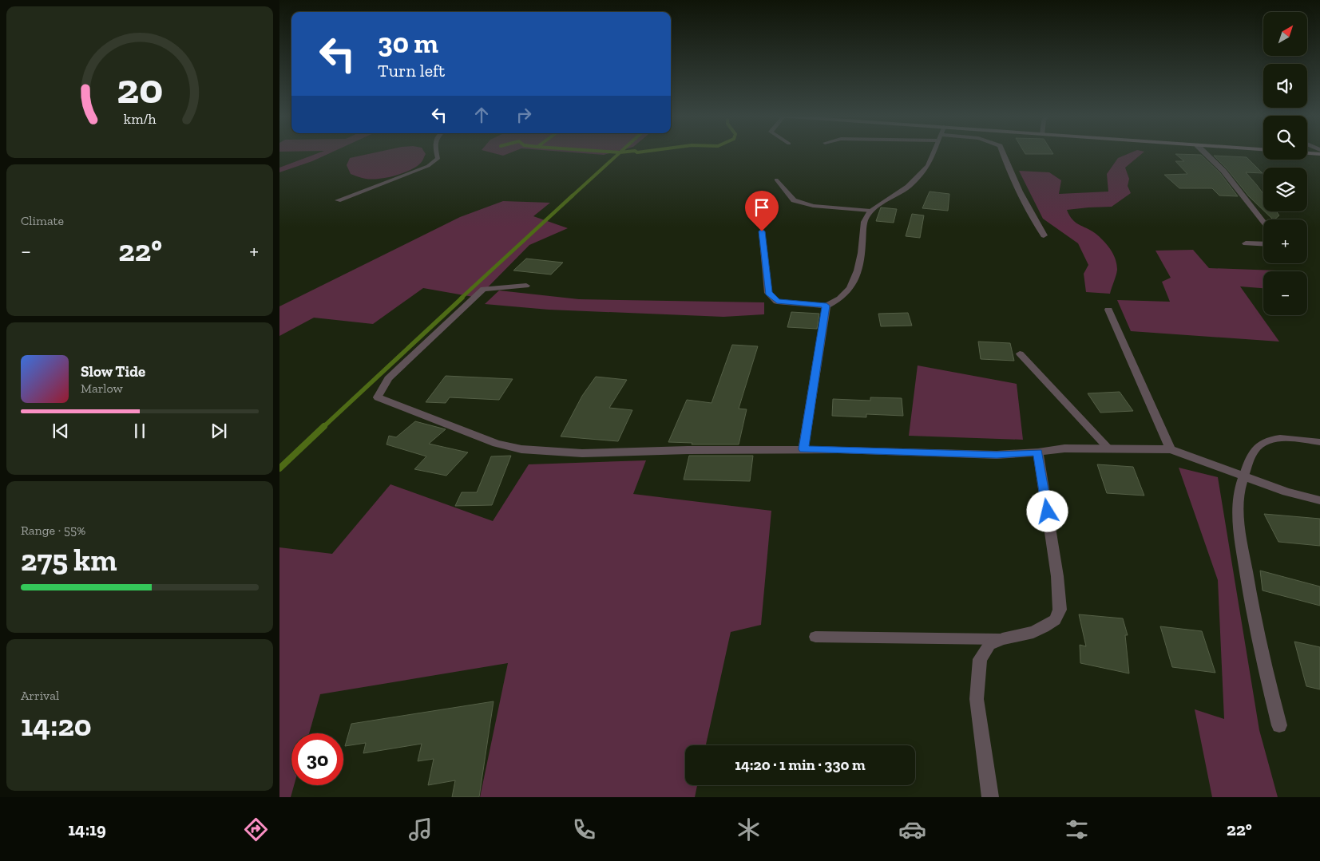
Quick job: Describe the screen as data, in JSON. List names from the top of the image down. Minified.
{"north":"top right","page":{"map_buttons":["+","−"],"turn":["30 m","Turn left"],"tile":["Climate",["Range · 55%","275 km"],["Arrival","14:20"]],"heat":["−","22°","+"],"song":["Slow Tide","Marlow"],"limit":"30","trip":"14:20 · 1 min · 330 m","tabs":["14:19","22°"],"gauge":["20","km/h"]}}
